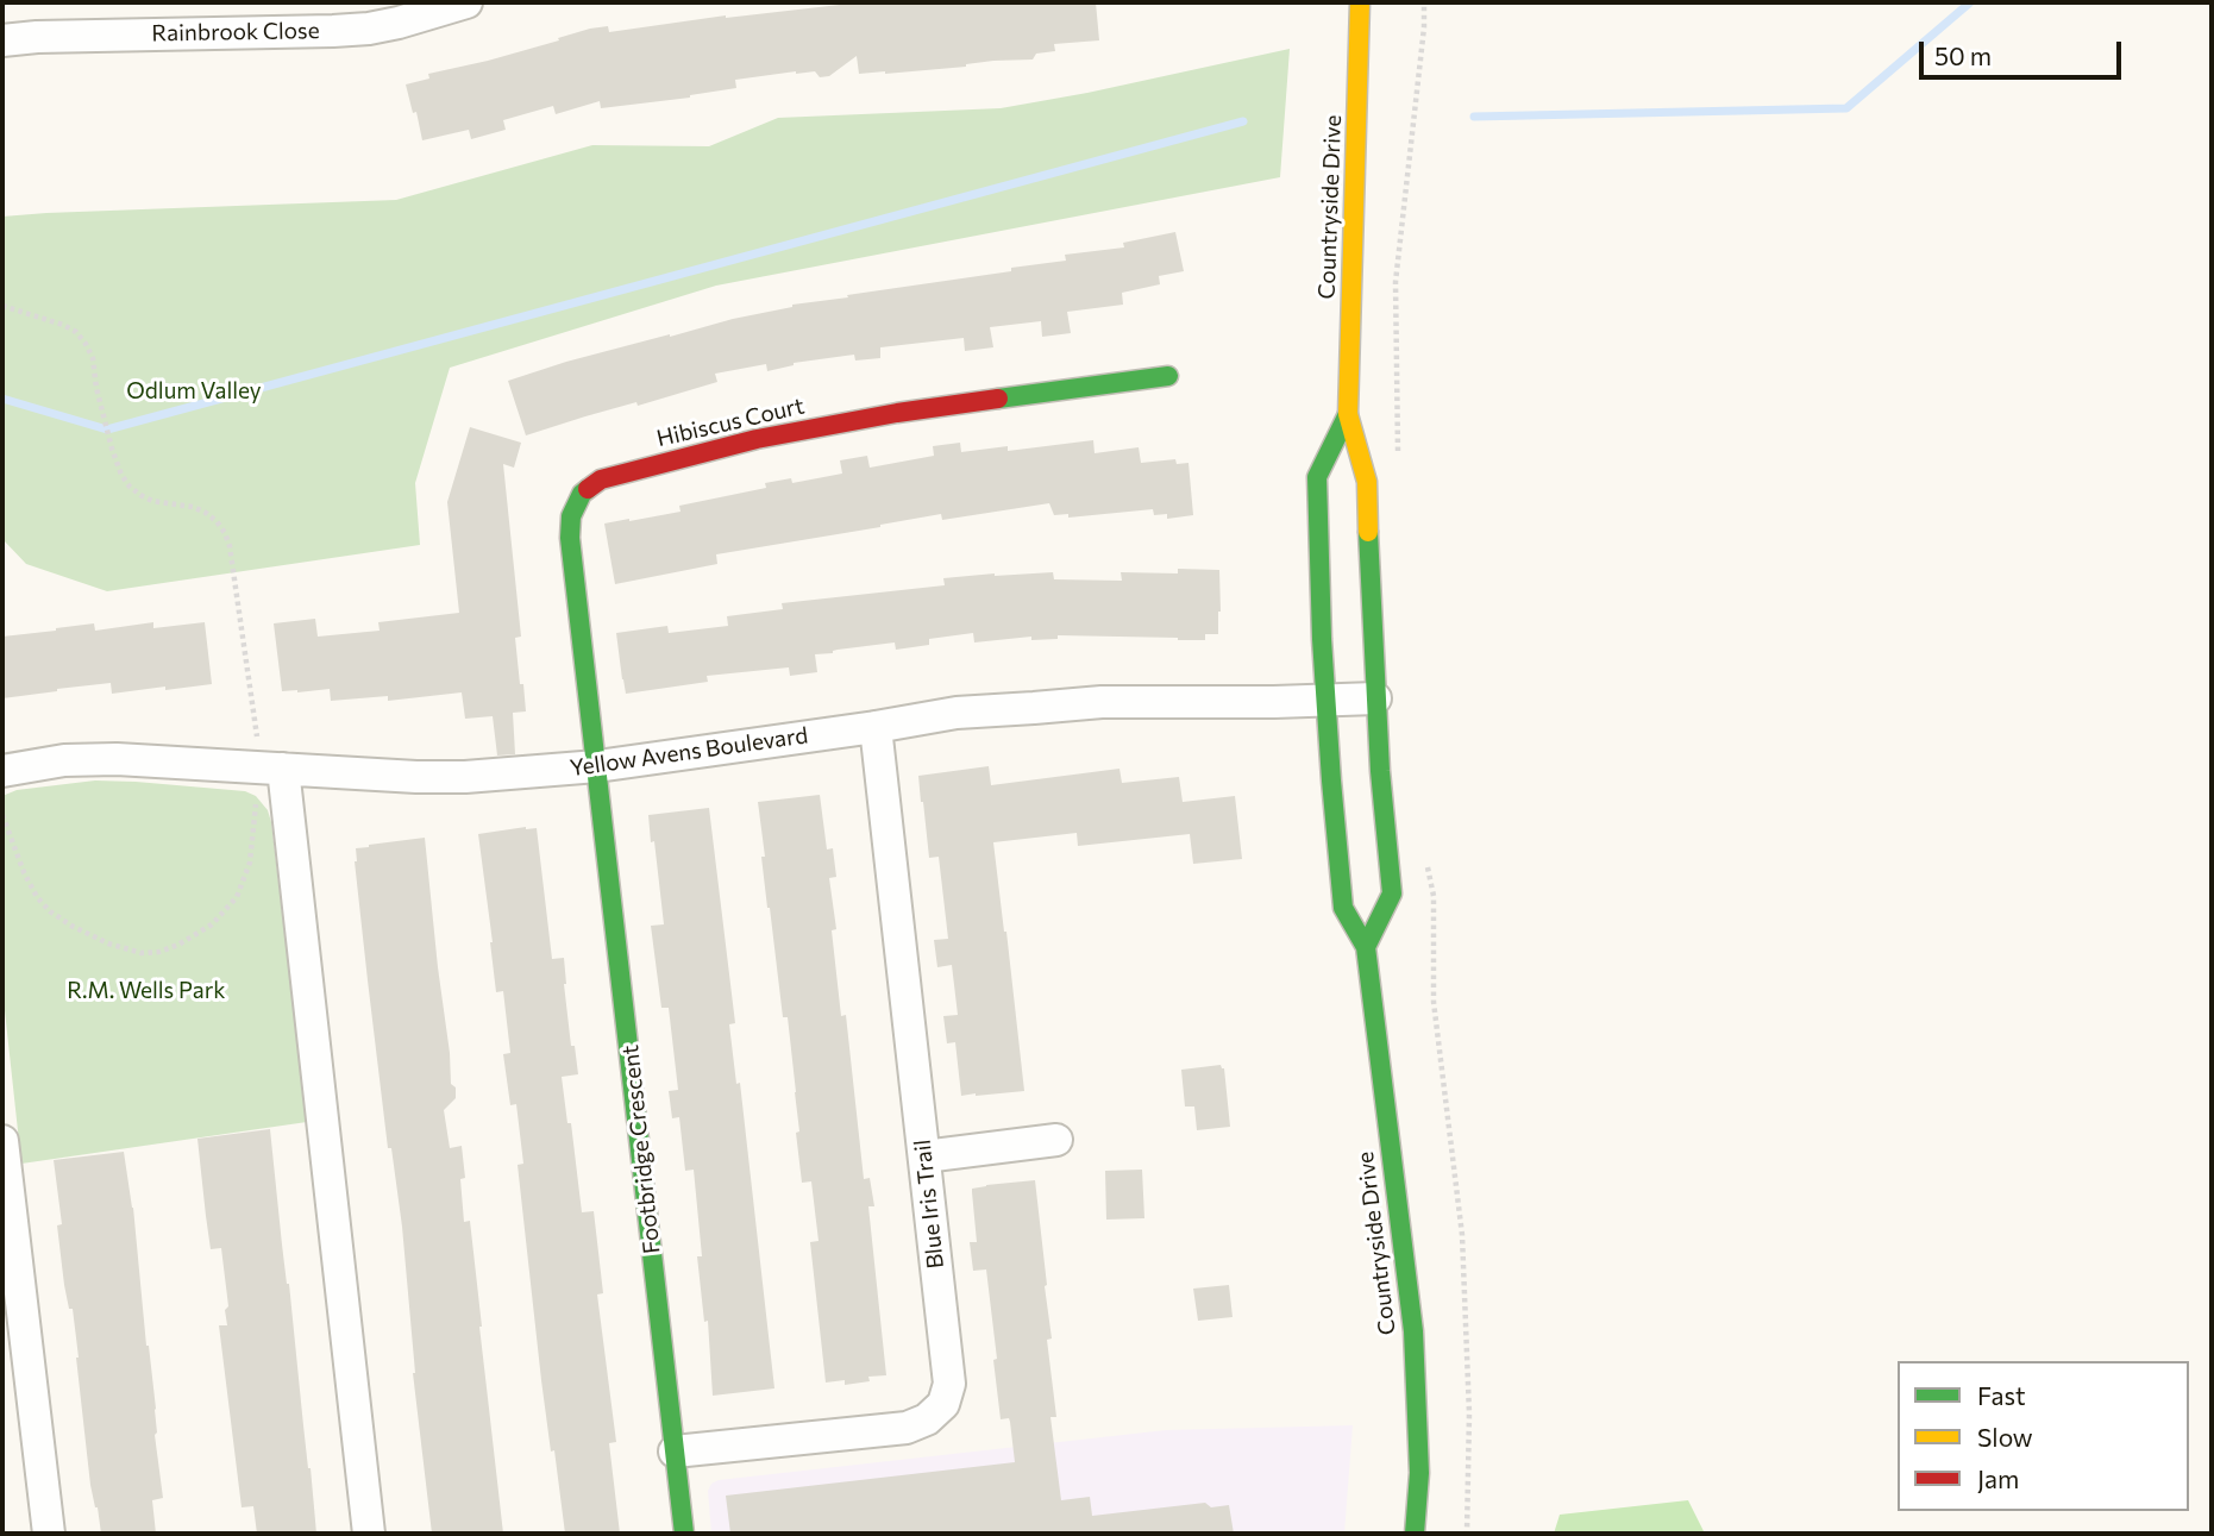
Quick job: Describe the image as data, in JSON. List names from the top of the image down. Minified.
{"streets":{"main road":["Countryside Drive","Hibiscus Court","Footbridge Crescent"],"street":["Rainbrook Close","Yellow Avens Boulevard","Blue Iris Trail"]},"crossings":[["Countryside Drive","Yellow Avens Boulevard"],["Hibiscus Court","Yellow Avens Boulevard"],["Hibiscus Court","Footbridge Crescent"],["Yellow Avens Boulevard","Footbridge Crescent"],["Yellow Avens Boulevard","Blue Iris Trail"],["Footbridge Crescent","Blue Iris Trail"]],"parks":["Odlum Valley","R.M. Wells Park"],"legend":["Fast","Slow","Jam"],"scale_bar":"50 m"}
